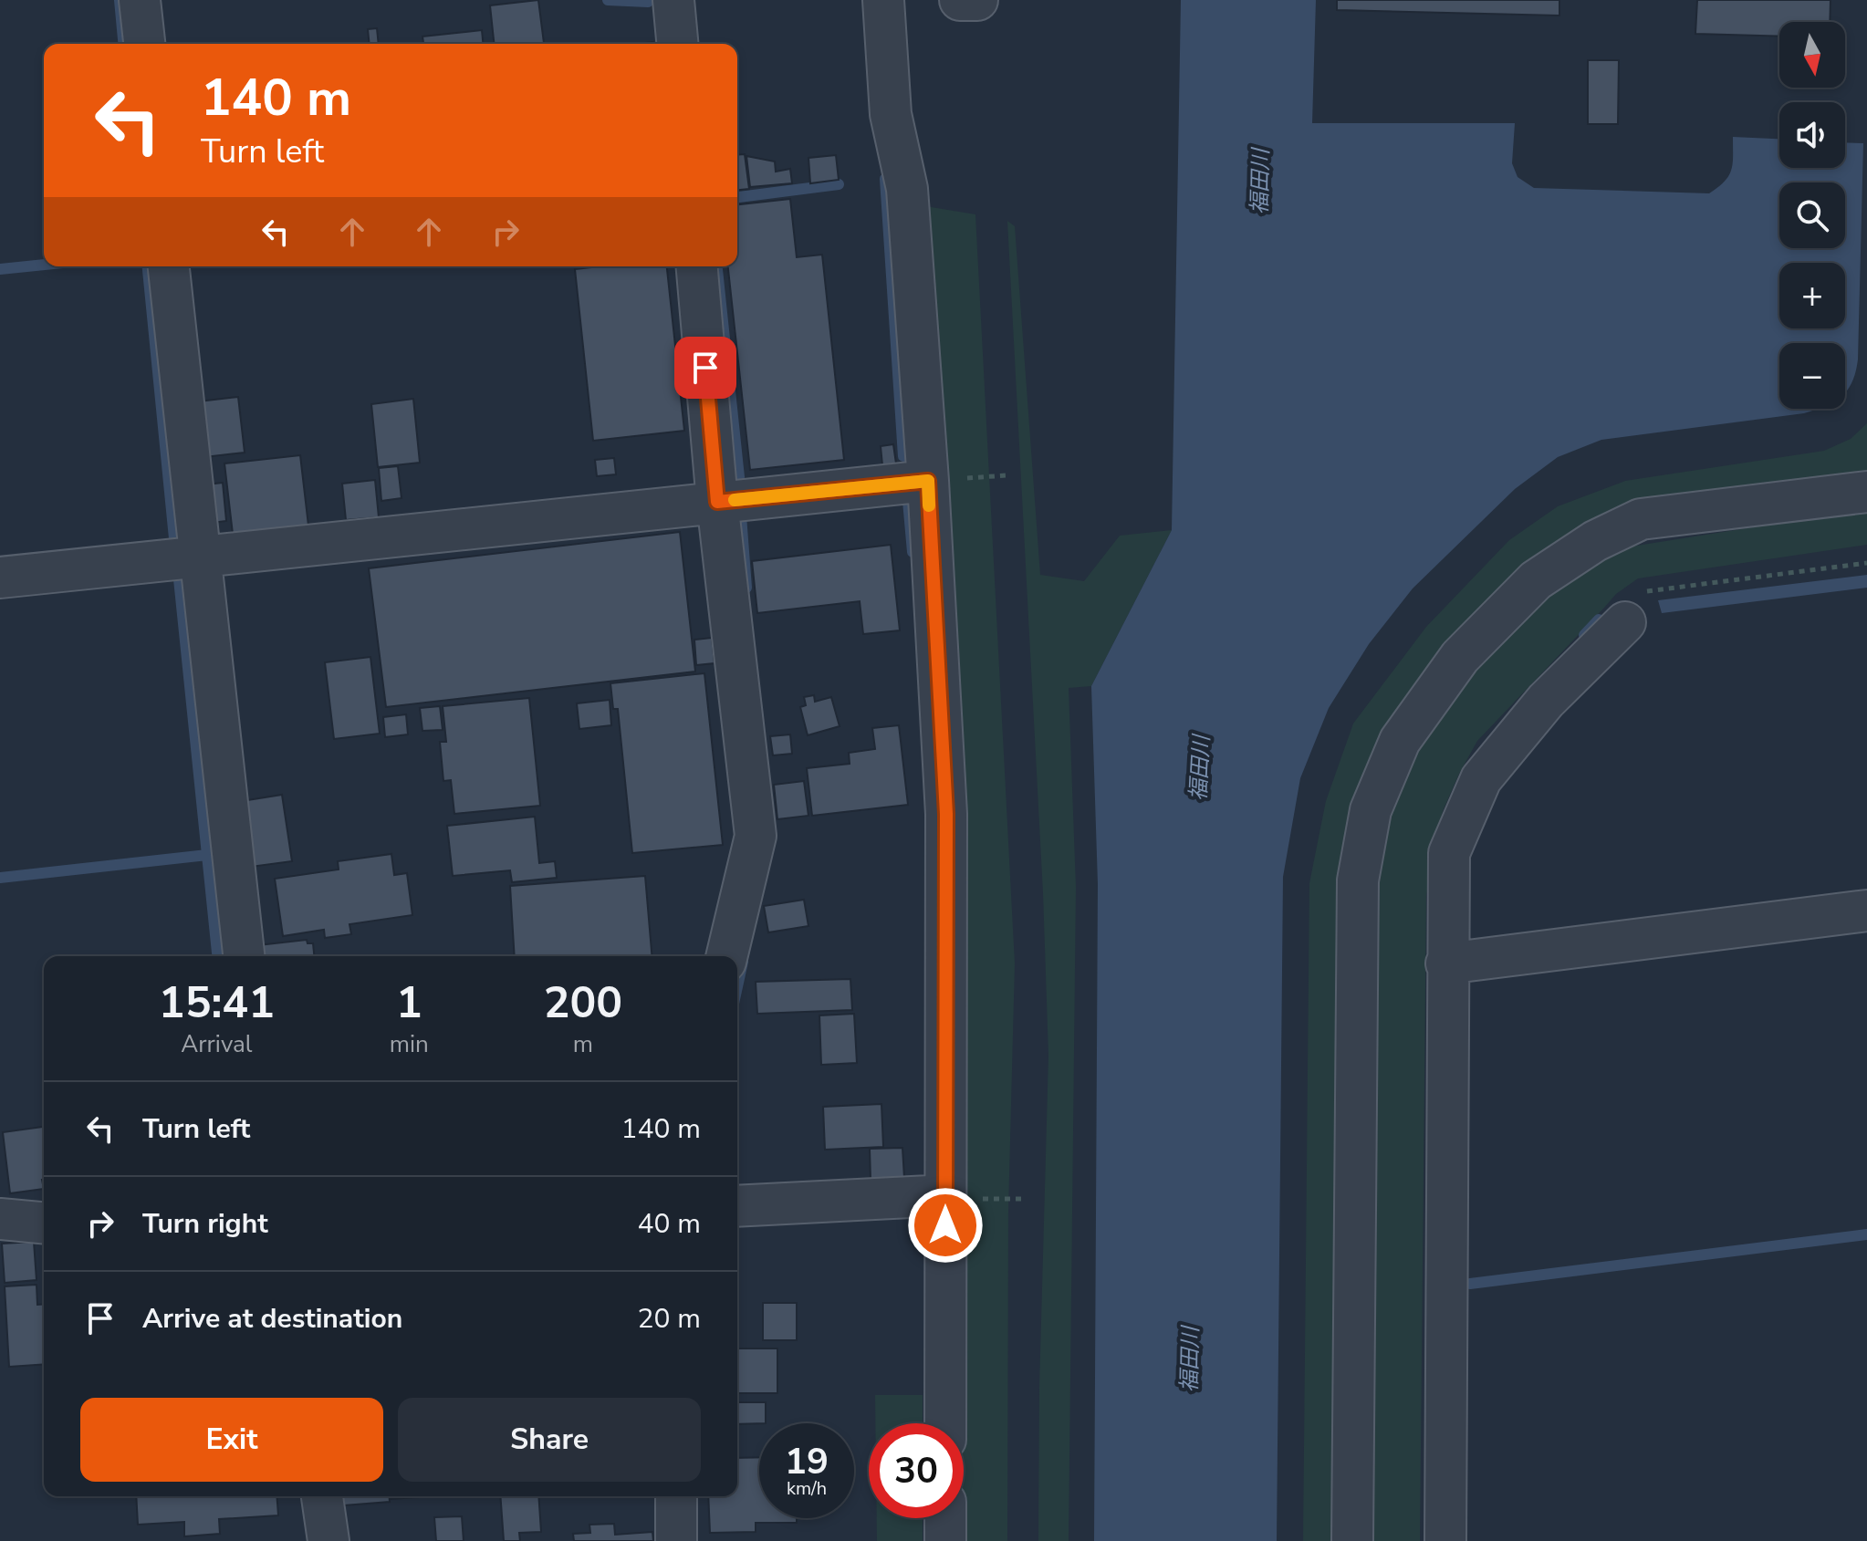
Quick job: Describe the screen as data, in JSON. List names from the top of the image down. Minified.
{"water":["福田川"],"north":"bottom","page":{"map_buttons":["+","−"],"turn":["140 m","Turn left"],"eta":["15:41","Arrival","1","min","200","m"],"list":[{"name":"Turn left","value":"140 m"},{"name":"Turn right","value":"40 m"},{"name":"Arrive at destination","value":"20 m"}],"buttons":["Exit","Share"],"speed":"19 km/h","limit":"30"}}
